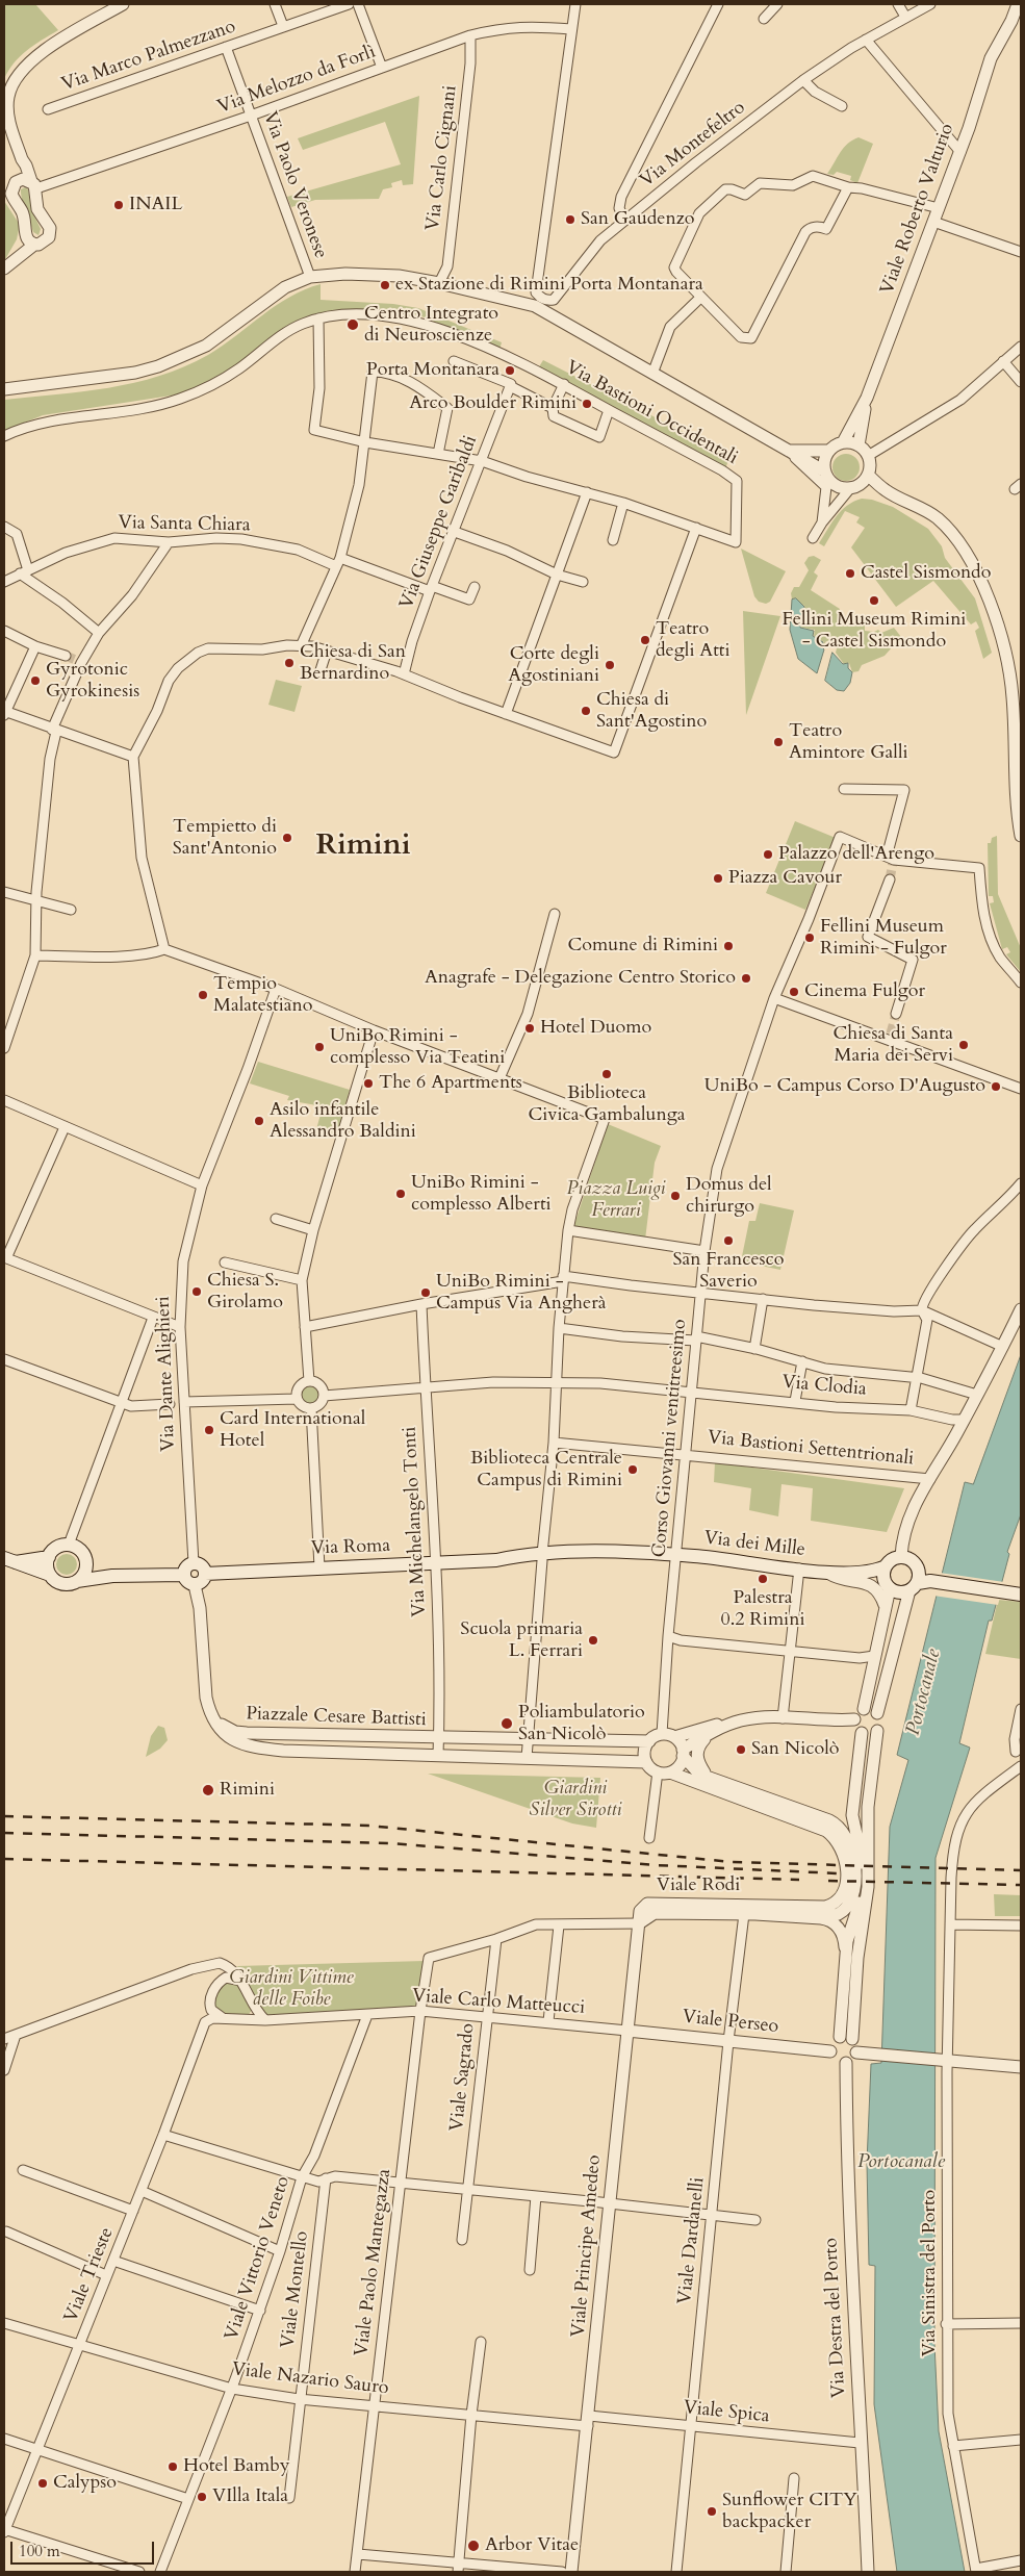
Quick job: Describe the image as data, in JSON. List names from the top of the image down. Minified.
{"streets":{"main road":["Via dei Mille","Via Roma"],"street":["Via Marco Palmezzano","Via Melozzo da Forlì","Via Montefeltro","Via Carlo Cignani","Via Paolo Veronese","Viale Roberto Valturio","Via Bastioni Occidentali","Via Giuseppe Garibaldi","Via Santa Chiara","Via Dante Alighieri","Via Clodia","Corso Giovanni ventitreesimo","Via Bastioni Settentrionali","Via Michelangelo Tonti","Piazzale Cesare Battisti","Viale Rodi","Viale Carlo Matteucci","Viale Perseo","Viale Sagrado","Viale Dardanelli","Viale Principe Amedeo","Viale Vittorio Veneto","Viale Paolo Mantegazza","Via Sinistra del Porto","Viale Trieste","Viale Montello","Via Destra del Porto","Viale Nazario Sauro","Viale Spica"]},"crossings":[["Via Marco Palmezzano","Via Paolo Veronese"],["Via Melozzo da Forlì","Via Montefeltro"],["Via Melozzo da Forlì","Via Carlo Cignani"],["Via Melozzo da Forlì","Via Paolo Veronese"],["Via Giuseppe Garibaldi","Via Santa Chiara"],["Via Dante Alighieri","Via Roma"],["Via Clodia","Corso Giovanni ventitreesimo"],["Via Clodia","Via Bastioni Settentrionali"],["Via Clodia","Via Michelangelo Tonti"],["Corso Giovanni ventitreesimo","Via Bastioni Settentrionali"],["Corso Giovanni ventitreesimo","Via dei Mille"],["Corso Giovanni ventitreesimo","Via Roma"],["Corso Giovanni ventitreesimo","Piazzale Cesare Battisti"],["Corso Giovanni ventitreesimo","Viale Rodi"],["Via Bastioni Settentrionali","Via dei Mille"],["Via Michelangelo Tonti","Via Roma"],["Via Michelangelo Tonti","Piazzale Cesare Battisti"],["Via dei Mille","Via Roma"],["Piazzale Cesare Battisti","Viale Rodi"],["Viale Rodi","Viale Dardanelli"],["Viale Rodi","Viale Principe Amedeo"],["Viale Carlo Matteucci","Viale Perseo"],["Viale Carlo Matteucci","Viale Sagrado"],["Viale Carlo Matteucci","Viale Principe Amedeo"],["Viale Carlo Matteucci","Viale Vittorio Veneto"],["Viale Carlo Matteucci","Viale Paolo Mantegazza"],["Viale Carlo Matteucci","Viale Trieste"],["Viale Perseo","Viale Dardanelli"],["Viale Perseo","Viale Principe Amedeo"],["Viale Perseo","Via Destra del Porto"],["Viale Sagrado","Viale Paolo Mantegazza"],["Viale Dardanelli","Viale Spica"],["Viale Principe Amedeo","Viale Nazario Sauro"],["Viale Principe Amedeo","Viale Spica"],["Viale Vittorio Veneto","Viale Nazario Sauro"],["Viale Paolo Mantegazza","Viale Nazario Sauro"],["Viale Trieste","Viale Nazario Sauro"],["Viale Montello","Viale Nazario Sauro"],["Via Destra del Porto","Viale Spica"],["Viale Nazario Sauro","Viale Spica"]],"districts":["Rimini"],"water":["Portocanale"],"parks":["Piazza Luigi Ferrari","Giardini Silver Sirotti","Giardini Vittime delle Foibe"],"places":["INAIL","San Gaudenzo","ex Stazione di Rimini Porta Montanara","Centro Integrato di Neuroscienze","Porta Montanara","Arco Boulder Rimini","Castel Sismondo","Fellini Museum Rimini - Castel Sismondo","Teatro degli Atti","Chiesa di San Bernardino","Corte degli Agostiniani","Gyrotonic Gyrokinesis","Chiesa di Sant'Agostino","Teatro Amintore Galli","Tempietto di Sant'Antonio","Palazzo dell'Arengo","Piazza Cavour","Fellini Museum Rimini - Fulgor","Comune di Rimini","Anagrafe - Delegazione Centro Storico","Cinema Fulgor","Tempio Malatestiano","Hotel Duomo","Chiesa di Santa Maria dei Servi","UniBo Rimini - complesso Via Teatini","Biblioteca Civica Gambalunga","The 6 Apartments","UniBo - Campus Corso D'Augusto","Asilo infantile Alessandro Baldini","UniBo Rimini - complesso Alberti","Domus del chirurgo","San Francesco Saverio","Chiesa S. Girolamo","UniBo Rimini - Campus Via Angherà","Card International Hotel","Biblioteca Centrale Campus di Rimini","Palestra 0.2 Rimini","Scuola primaria L. Ferrari","Poliambulatorio San Nicolò","San Nicolò","Rimini","Hotel Bamby","Calypso","VIlla Itala","Sunflower CITY backpacker","Arbor Vitae"],"scale_bar":"100 m"}
